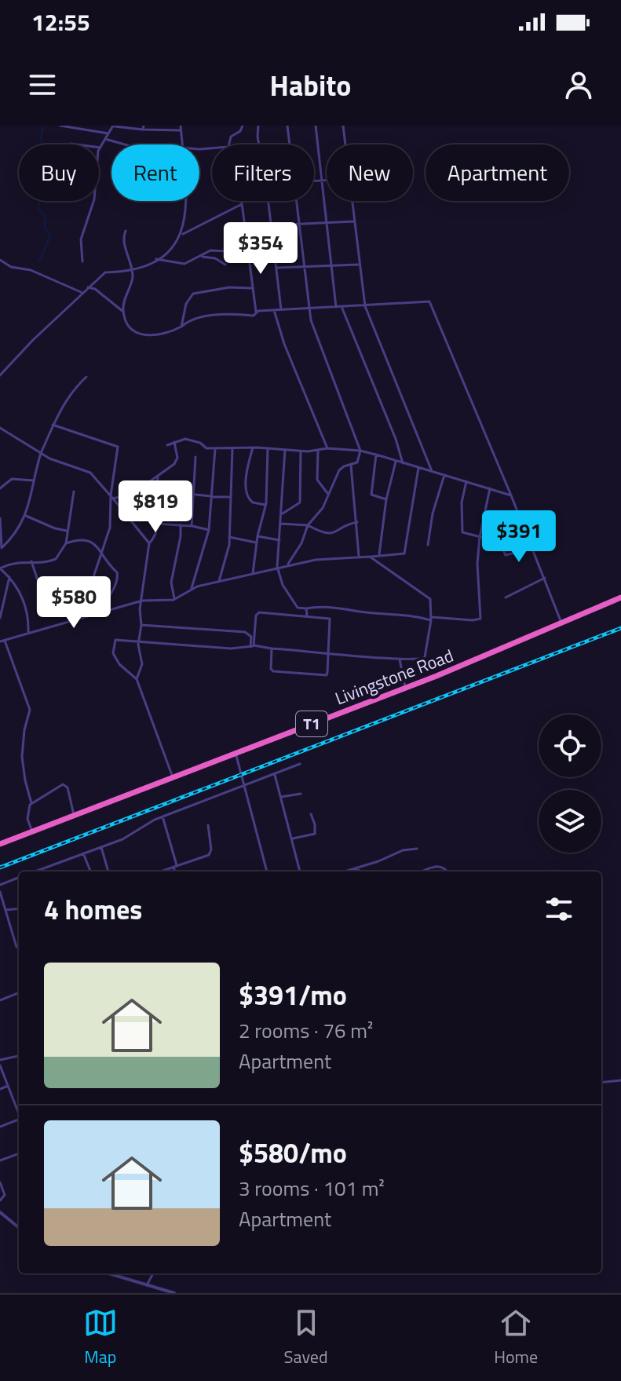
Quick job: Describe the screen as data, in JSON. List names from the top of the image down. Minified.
{"streets":{"highway":["Livingstone Road","T1"]},"page":{"status":"12:55","header":"Habito","chip":["Buy","Rent","Filters","New","Apartment"],"price":["$354","$819","$391","$580"],"heading":"4 homes","list":[{"name":"$391/mo","note":"2 rooms · 76 m² · Apartment"},{"name":"$580/mo","note":"3 rooms · 101 m² · Apartment"}],"tabs":["Map","Saved","Home"]}}
